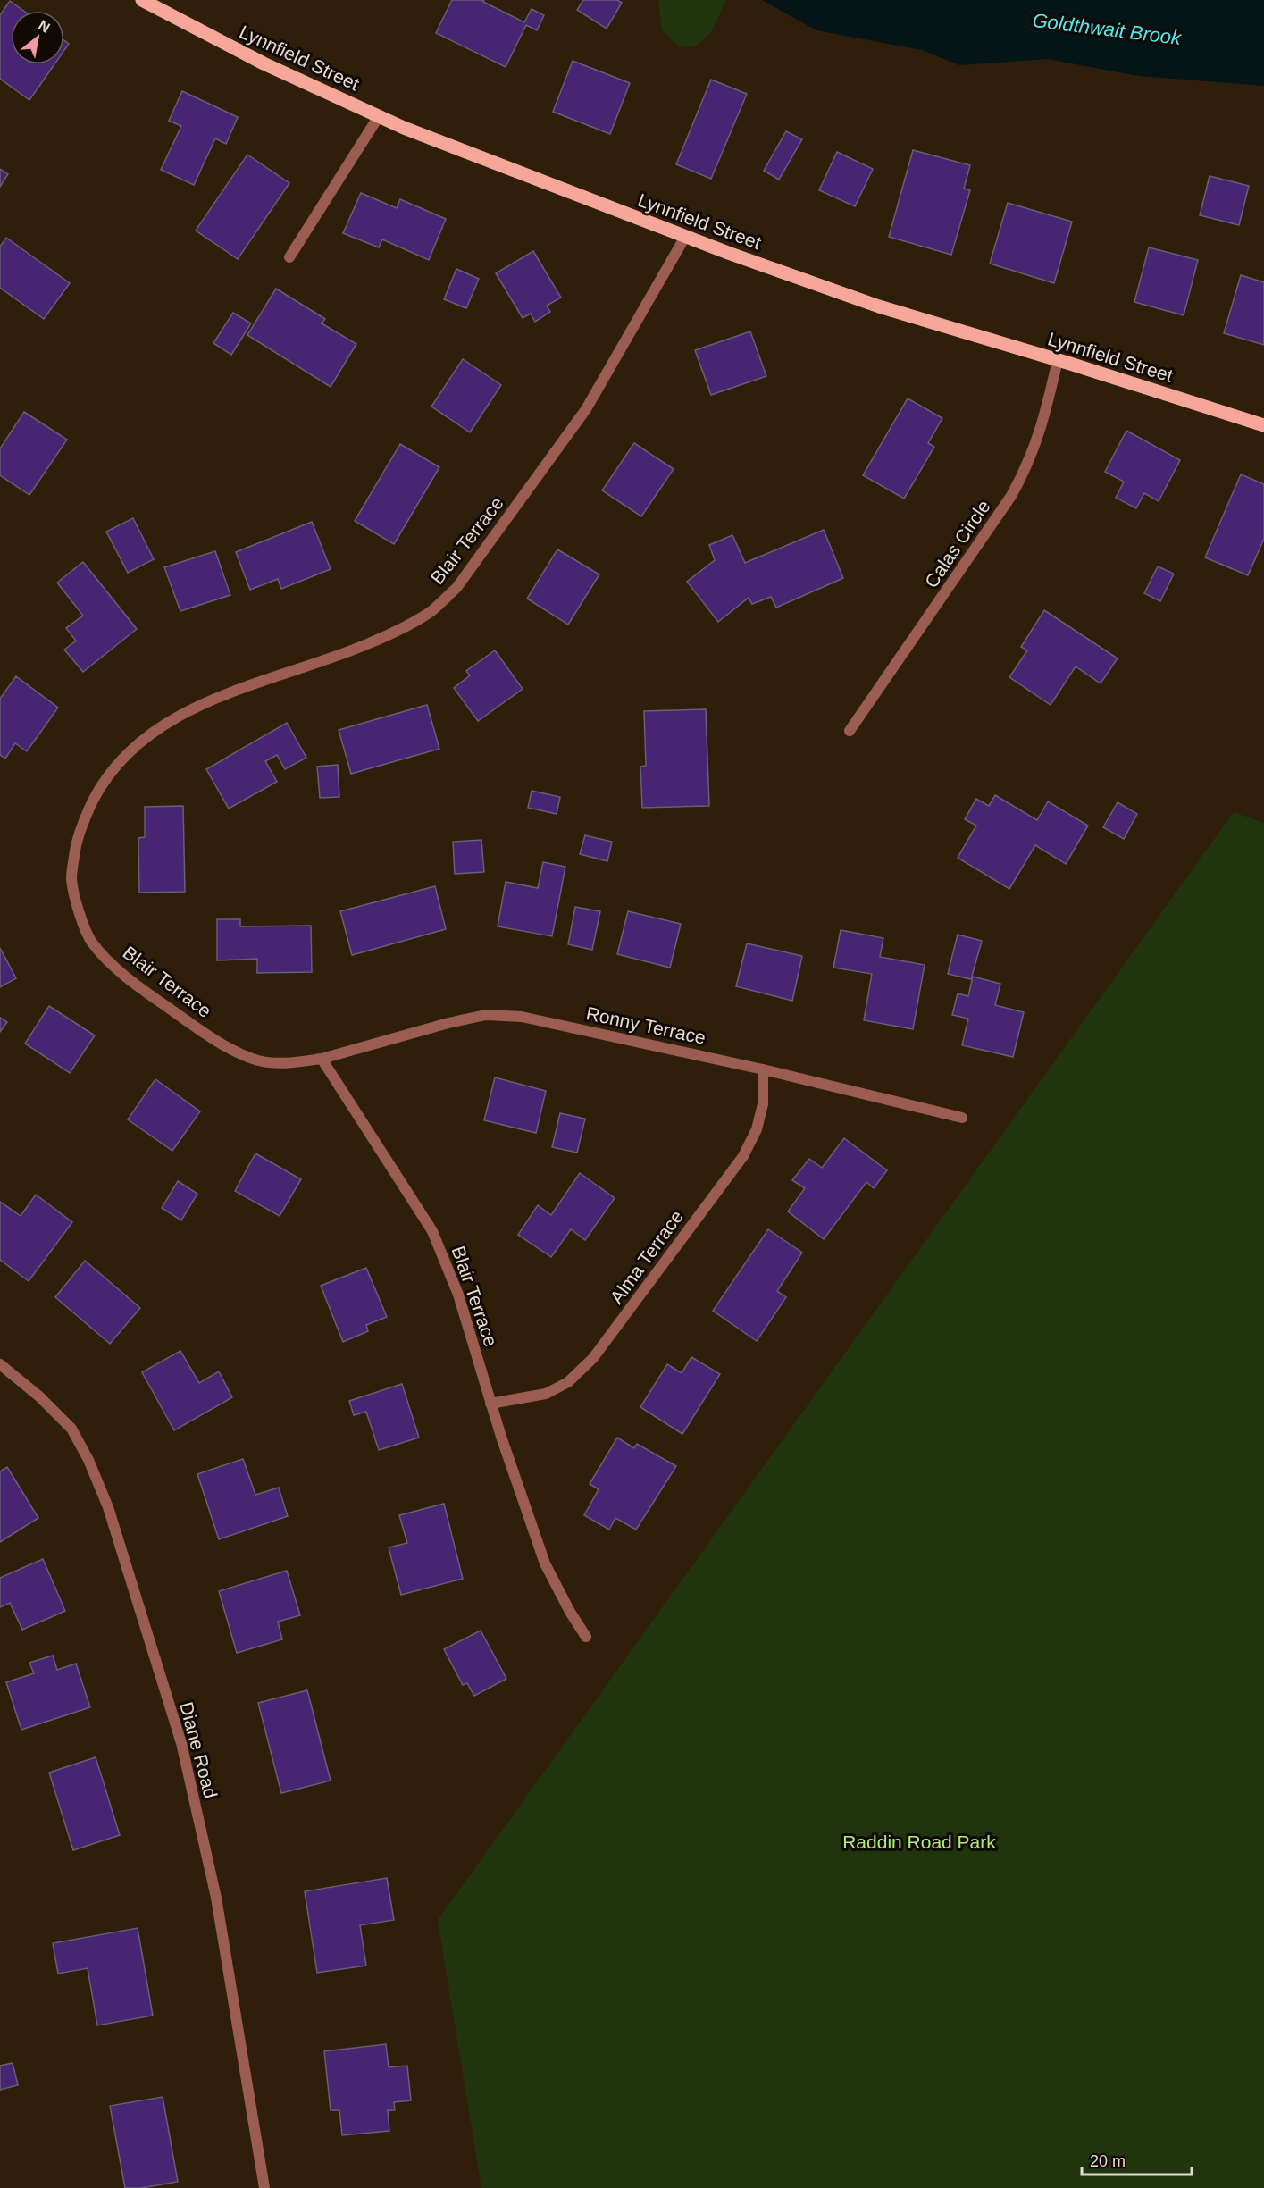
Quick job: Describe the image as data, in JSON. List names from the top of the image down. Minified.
{"streets":{"main road":["Lynnfield Street"],"street":["Blair Terrace","Calas Circle","Ronny Terrace","Alma Terrace","Diane Road"]},"crossings":[["Lynnfield Street","Blair Terrace"],["Lynnfield Street","Calas Circle"],["Blair Terrace","Ronny Terrace"],["Blair Terrace","Alma Terrace"],["Ronny Terrace","Alma Terrace"]],"water":["Goldthwait Brook"],"parks":["Raddin Road Park"],"scale_bar":"20 m","north":"top right"}
